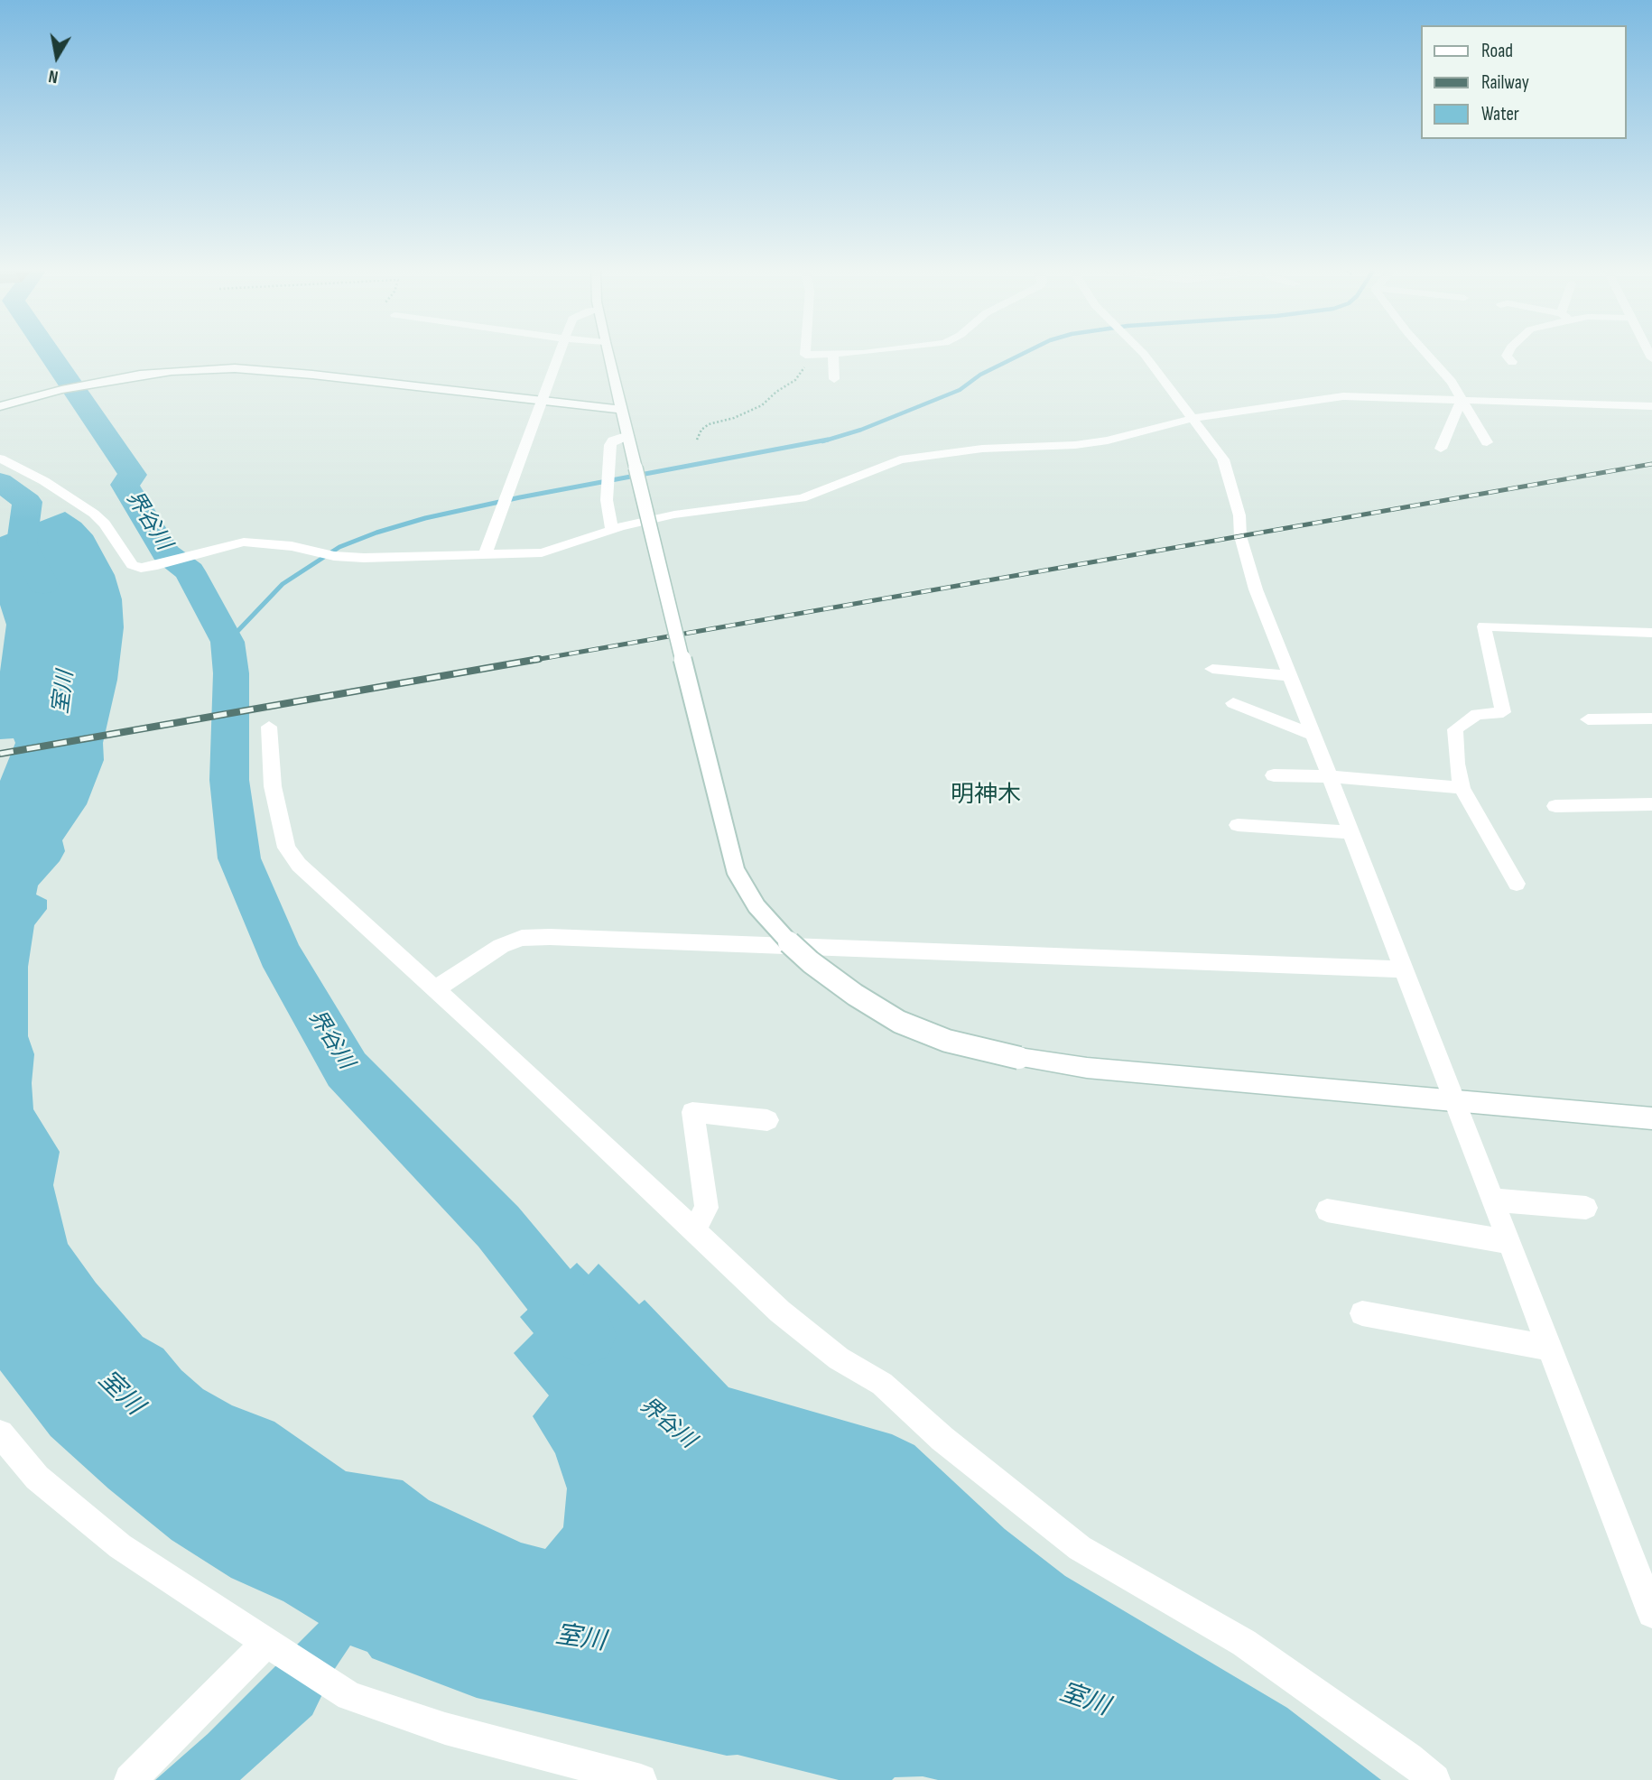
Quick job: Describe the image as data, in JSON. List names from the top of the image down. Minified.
{"districts":["明神木"],"water":["界谷川","室川"],"legend":["Road","Railway","Water"],"north":"bottom"}
